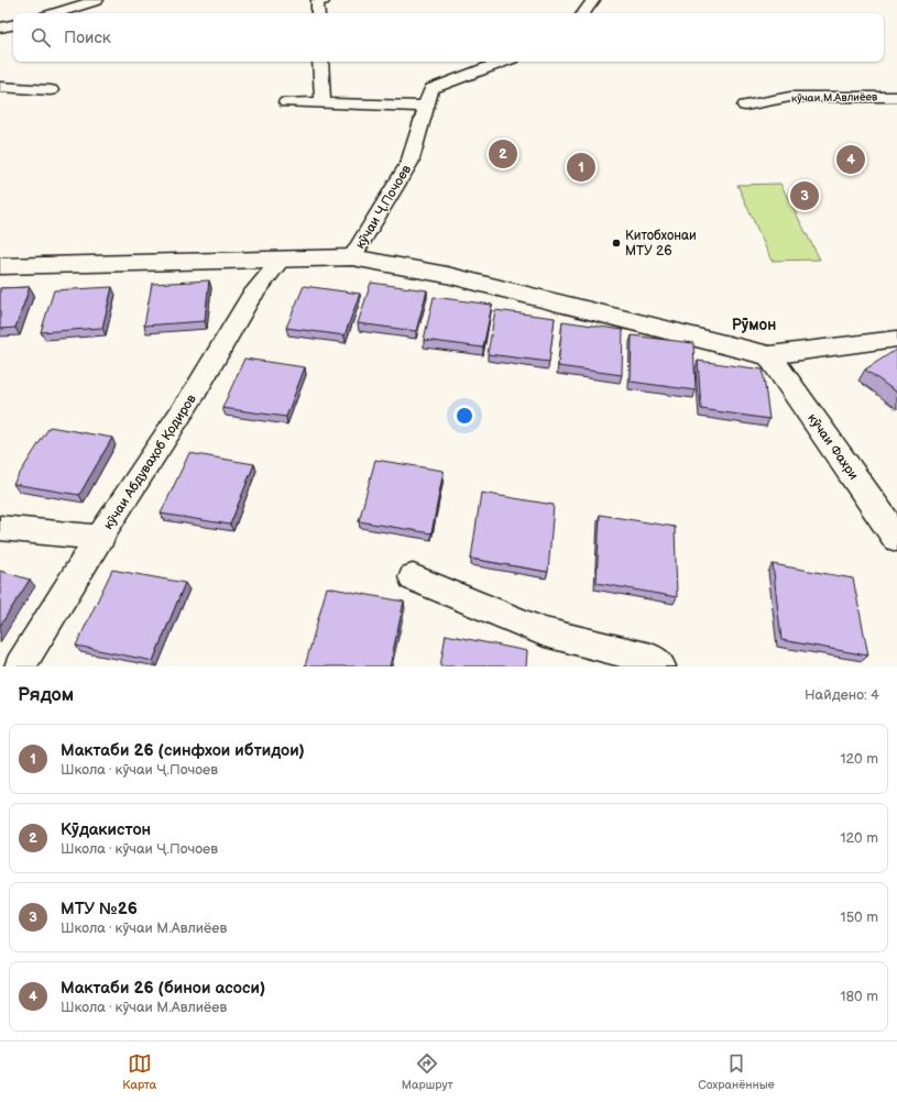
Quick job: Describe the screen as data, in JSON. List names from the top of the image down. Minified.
{"streets":{"street":["кӯчаи М.Авлиёев","кӯчаи Ҷ.Почоев","кӯчаи Фахри","кӯчаи Абдуваҳоб Қодиров"]},"districts":["Рӯмон"],"places":["Китобхонаи МТУ 26"],"page":{"search":"Поиск","pins":["2","4","1","3"],"heading":["Рядом","Найдено: 4"],"list":[{"mark":"1","name":"Мактаби 26 (синфхои ибтидои)","note":"Школа · кӯчаи Ҷ.Почоев","value":"120 m"},{"mark":"2","name":"Кӯдакистон","note":"Школа · кӯчаи Ҷ.Почоев","value":"120 m"},{"mark":"3","name":"МТУ №26","note":"Школа · кӯчаи М.Авлиёев","value":"150 m"},{"mark":"4","name":"Мактаби 26 (бинои асоси)","note":"Школа · кӯчаи М.Авлиёев","value":"180 m"}],"nav":["Карта","Маршрут","Сохранённые"]}}
